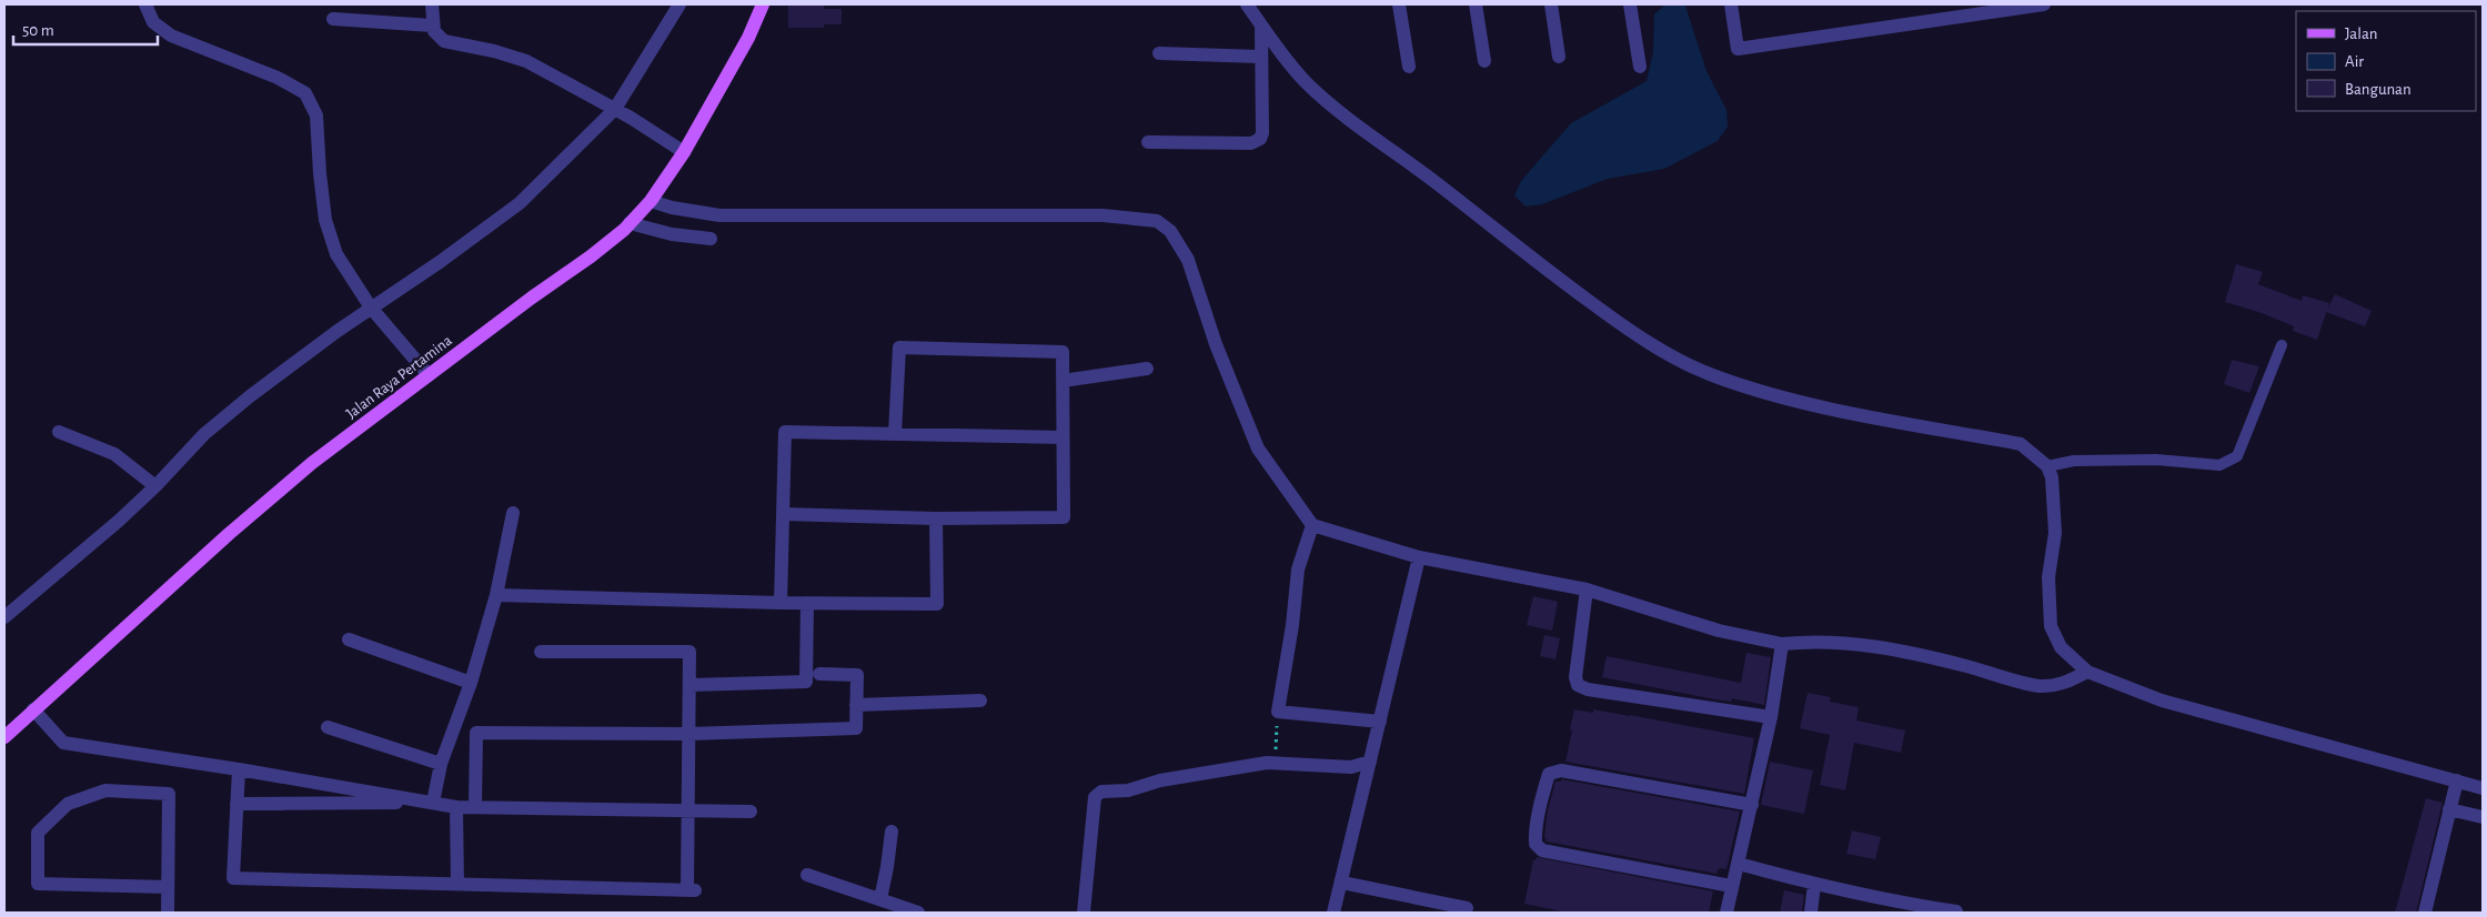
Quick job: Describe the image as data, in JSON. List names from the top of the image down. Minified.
{"streets":{"main road":["Jalan Raya Pertamina"]},"legend":["Jalan","Air","Bangunan"],"scale_bar":"50 m"}
